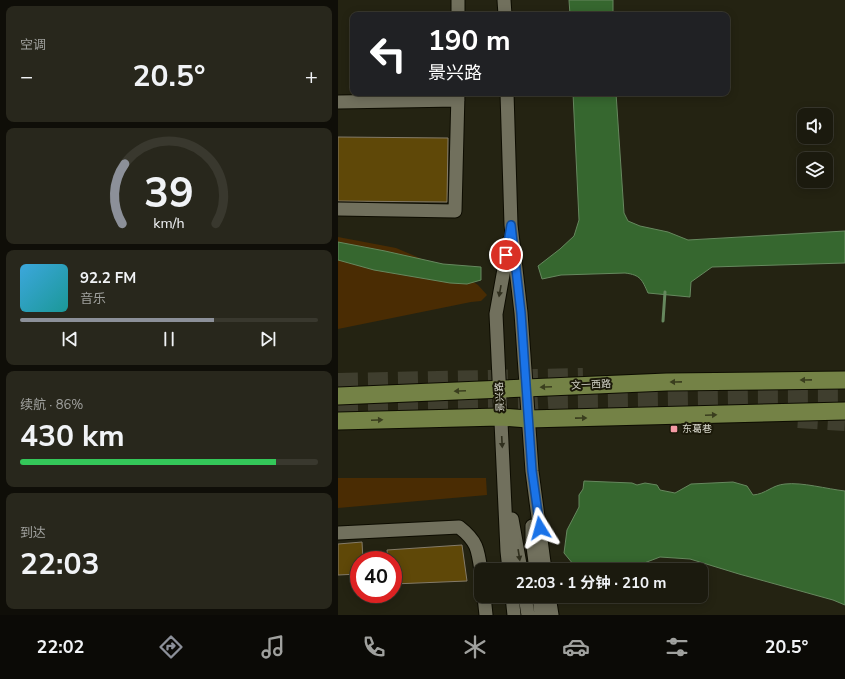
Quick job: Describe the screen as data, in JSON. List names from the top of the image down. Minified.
{"streets":{"main road":["文一西路"],"street":["景兴路"]},"crossings":[["文一西路","景兴路"]],"places":{"transit":["东葛巷"]},"page":{"tile":["空调",["续航 · 86%","430 km"],["到达","22:03"]],"turn":["190 m","景兴路"],"heat":["−","20.5°","+"],"song":["92.2 FM","音乐"],"limit":"40","trip":"22:03 · 1 分钟 · 210 m","tabs":["22:02","20.5°"],"gauge":["39","km/h"]}}
